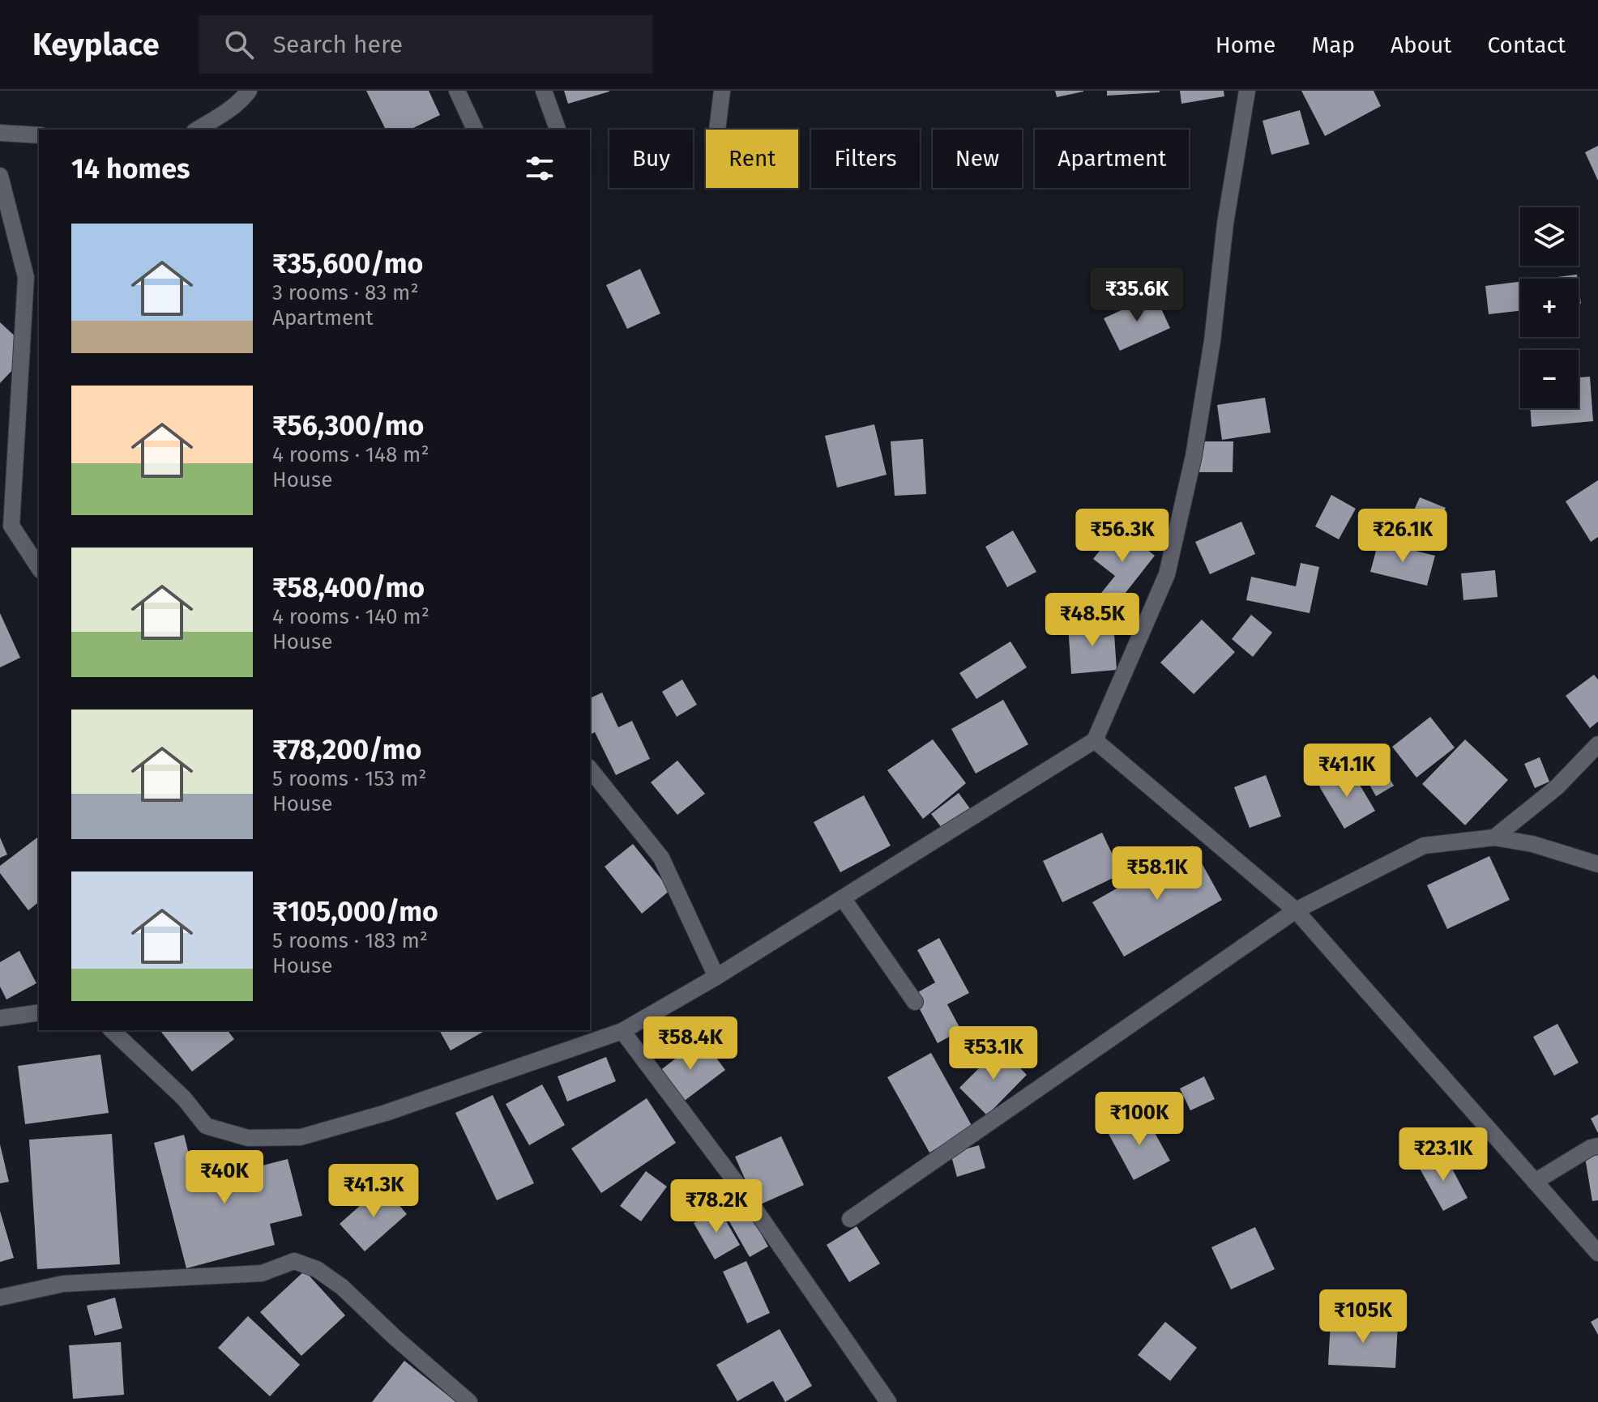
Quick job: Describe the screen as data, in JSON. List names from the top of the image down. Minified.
{"page":{"header":"Keyplace","search":"Search here","nav":["Home","Map","About","Contact"],"chip":["Buy","Rent","Filters","New","Apartment"],"heading":"14 homes","map_buttons":["+","−"],"list":[{"name":"₹35,600/mo","note":"3 rooms · 83 m² · Apartment"},{"name":"₹56,300/mo","note":"4 rooms · 148 m² · House"},{"name":"₹58,400/mo","note":"4 rooms · 140 m² · House"},{"name":"₹78,200/mo","note":"5 rooms · 153 m² · House"},{"name":"₹105,000/mo","note":"5 rooms · 183 m² · House"}],"price":["₹35.6K","₹56.3K","₹26.1K","₹48.5K","₹41.1K","₹58.1K","₹58.4K","₹53.1K","₹100K","₹23.1K","₹40K","₹41.3K","₹78.2K","₹105K"]}}
